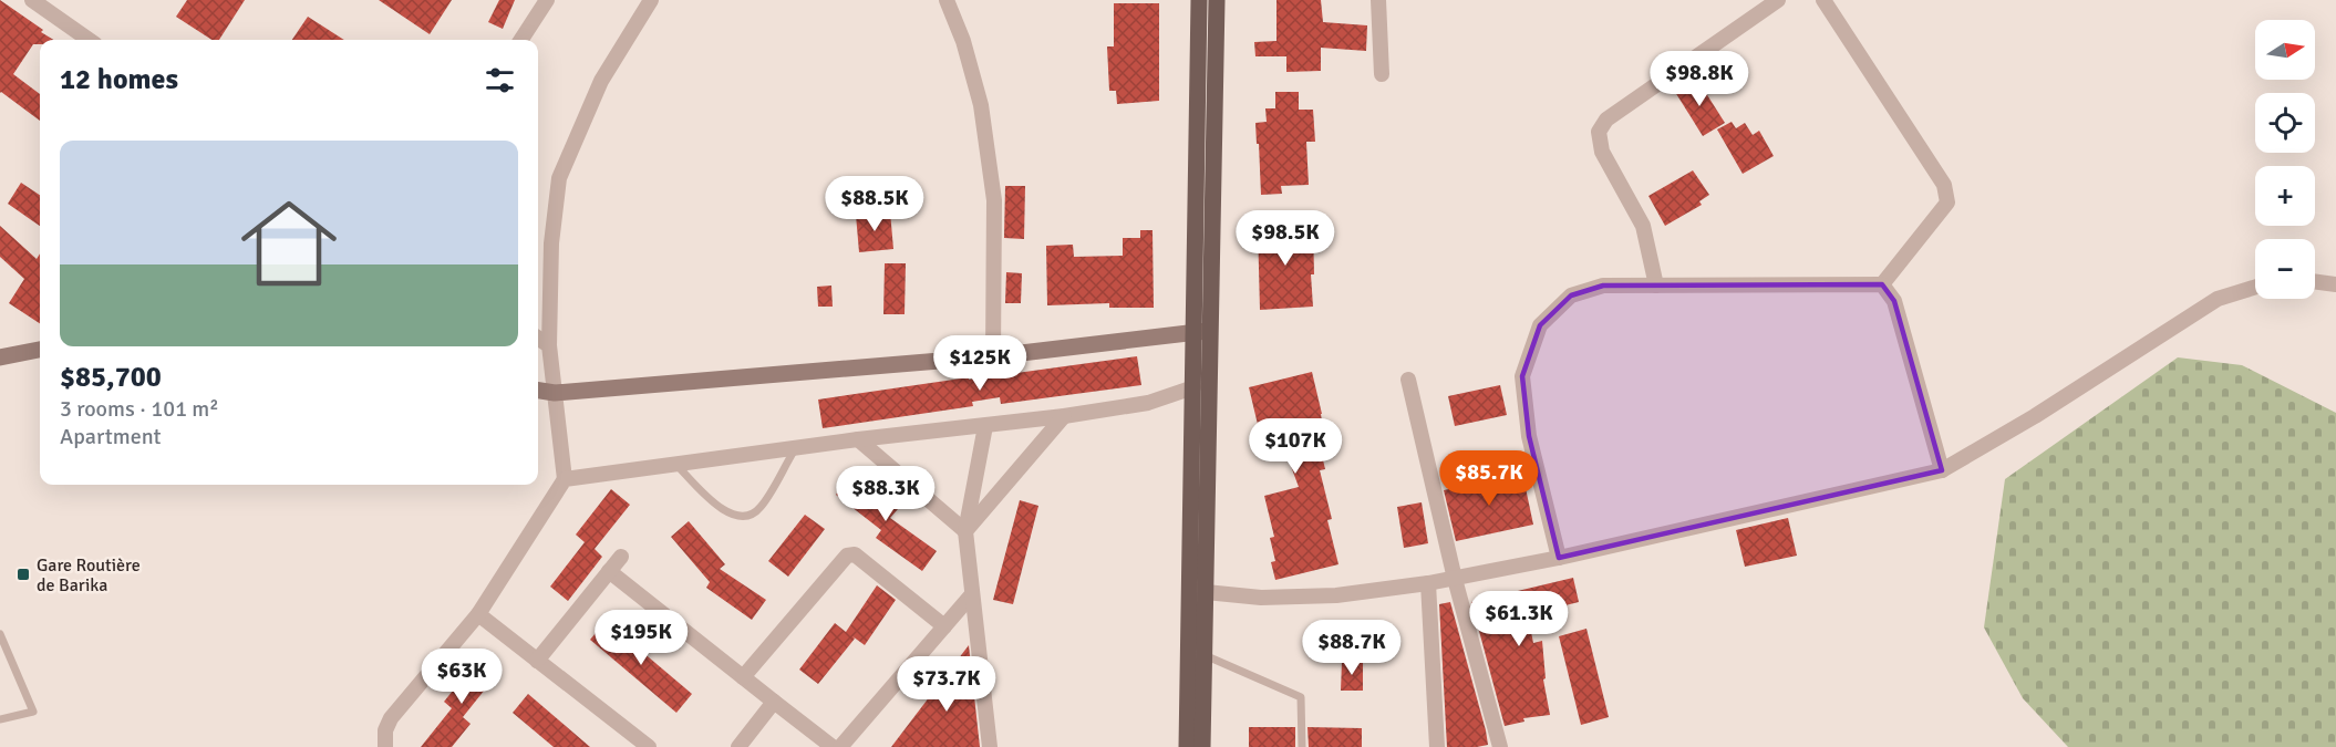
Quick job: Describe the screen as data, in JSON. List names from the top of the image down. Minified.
{"places":{"transit":["Gare Routière de Barika"]},"north":"right","page":{"map_buttons":["+","−"],"heading":"12 homes","price":["$98.8K","$88.5K","$98.5K","$125K","$107K","$85.7K","$88.3K","$61.3K","$195K","$88.7K","$63K","$73.7K"],"list":[{"name":"$85,700","note":"3 rooms · 101 m² · Apartment"}]}}
